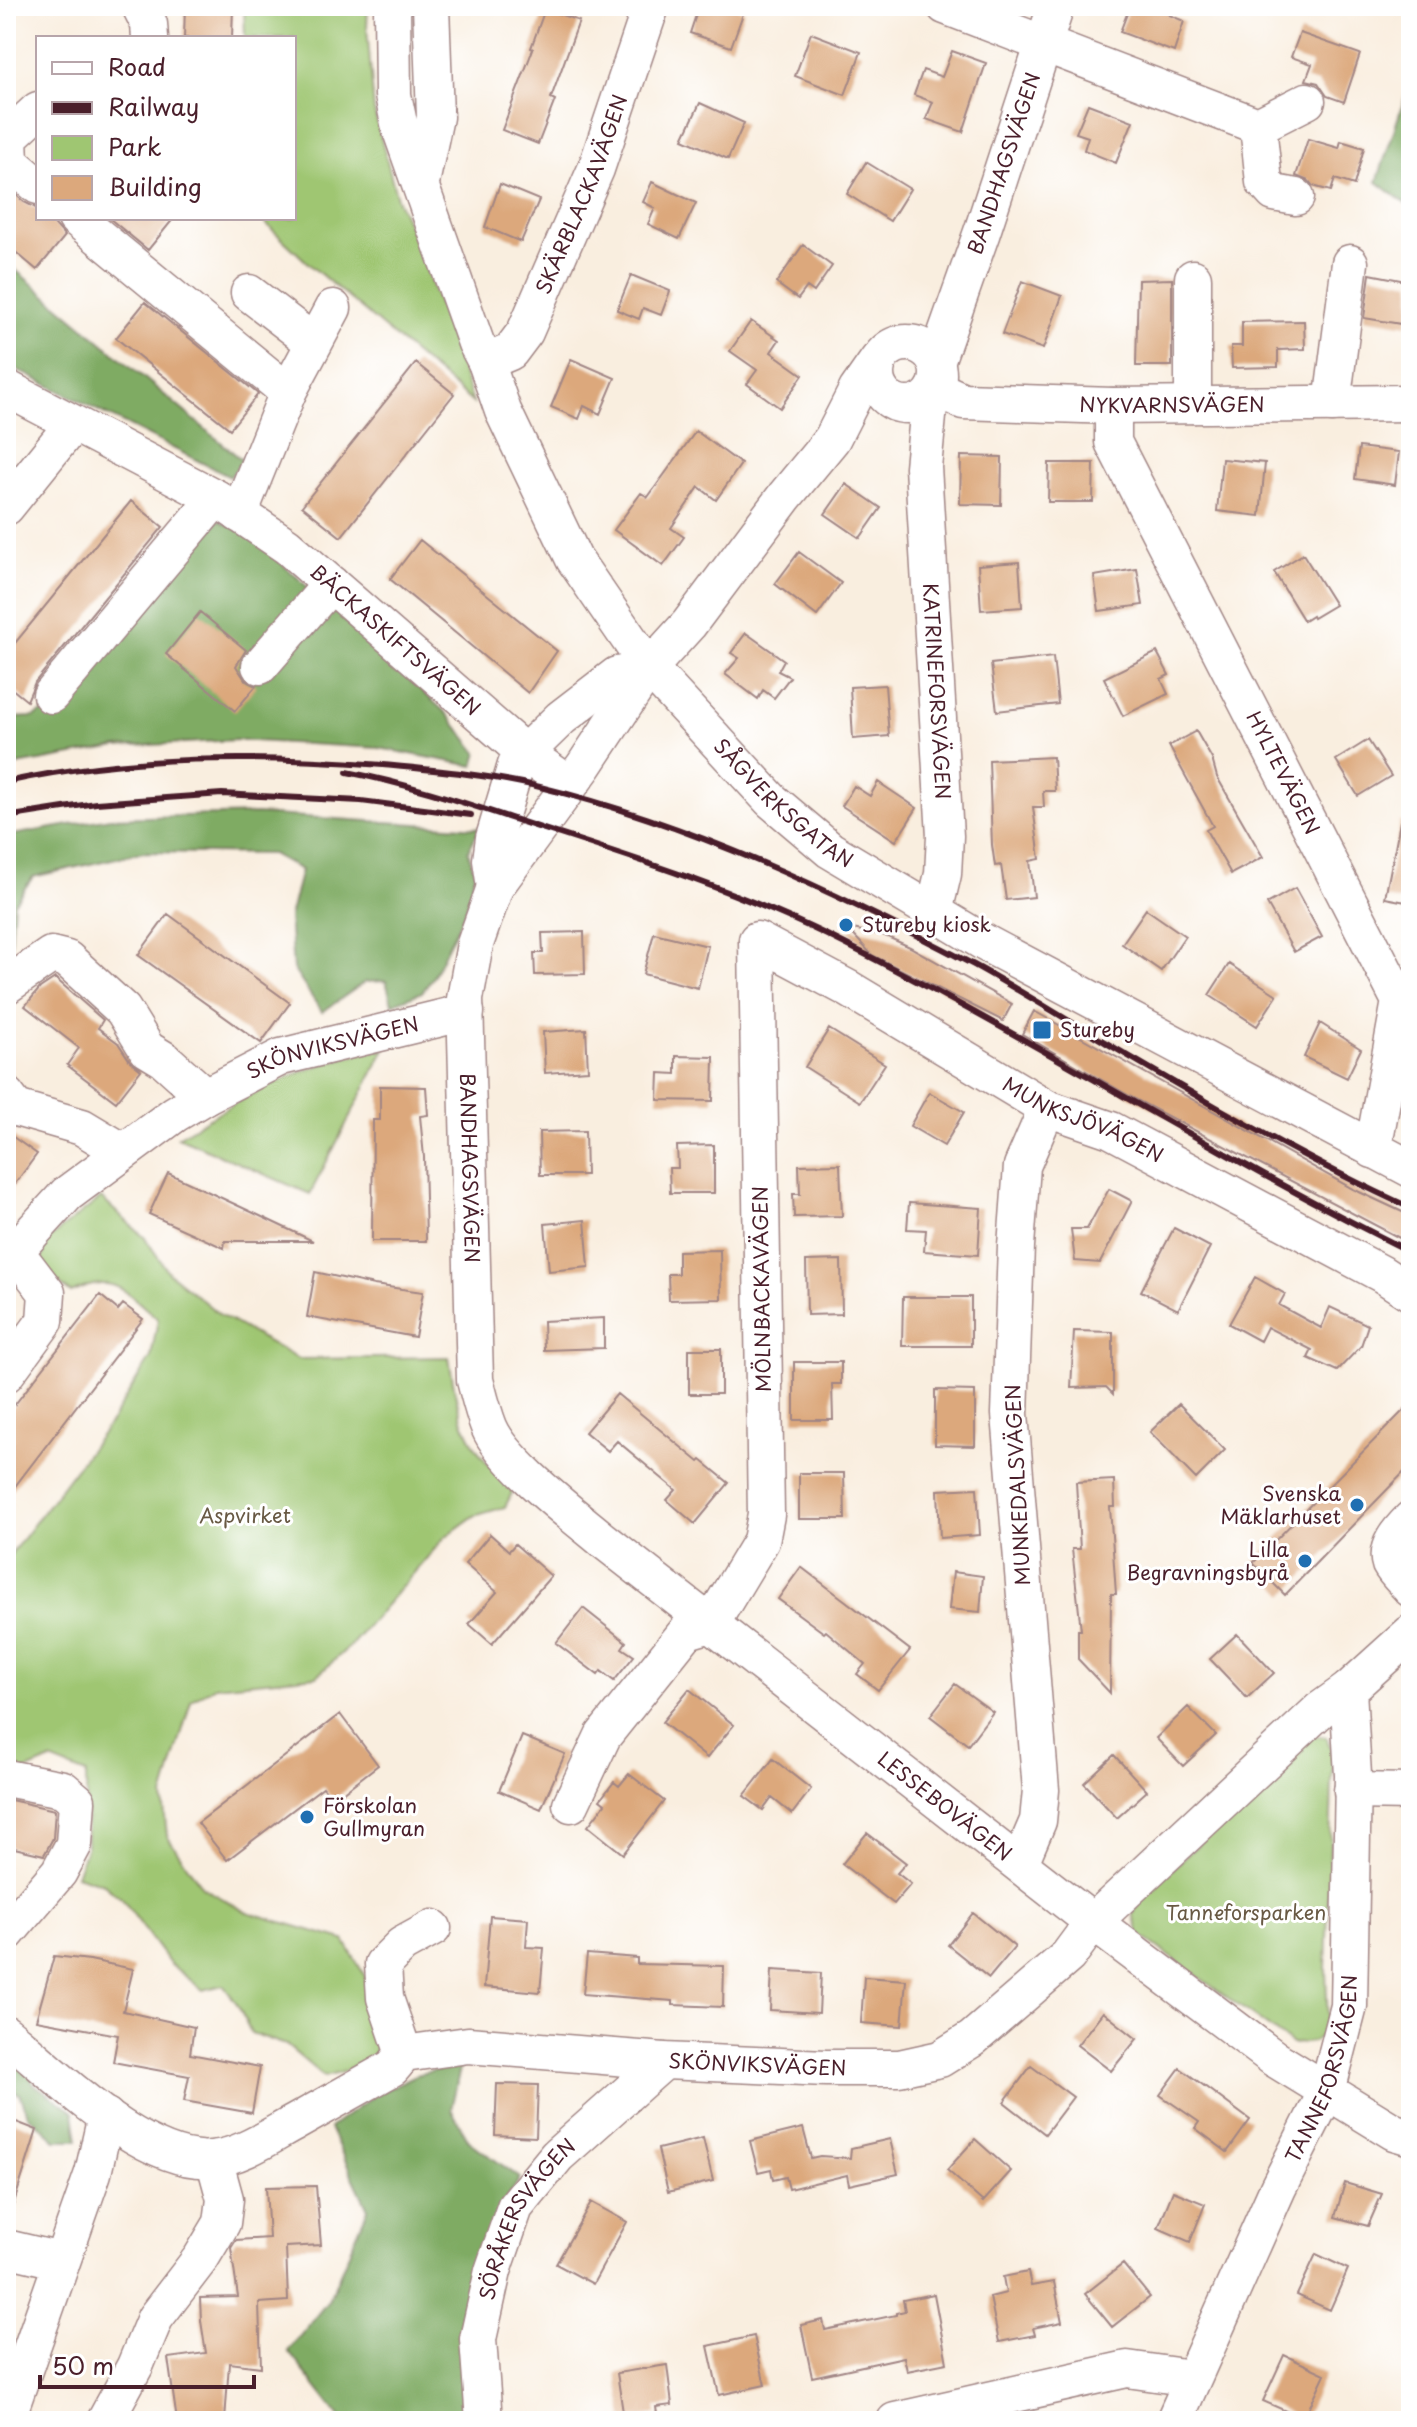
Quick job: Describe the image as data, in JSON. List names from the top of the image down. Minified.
{"streets":{"street":["BANDHAGSVÄGEN","SKÄRBLACKAVÄGEN","NYKVARNSVÄGEN","BÄCKASKIFTSVÄGEN","KATRINEFORSVÄGEN","HYLTEVÄGEN","SÅGVERKSGATAN","SKÖNVIKSVÄGEN","MUNKSJÖVÄGEN","MÖLNBACKAVÄGEN","MUNKEDALSVÄGEN","LESSEBOVÄGEN","TANNEFORSVÄGEN","SÖRÅKERSVÄGEN"]},"crossings":[["BANDHAGSVÄGEN","NYKVARNSVÄGEN"],["BANDHAGSVÄGEN","BÄCKASKIFTSVÄGEN"],["BANDHAGSVÄGEN","KATRINEFORSVÄGEN"],["BANDHAGSVÄGEN","SÅGVERKSGATAN"],["BANDHAGSVÄGEN","SKÖNVIKSVÄGEN"],["BANDHAGSVÄGEN","LESSEBOVÄGEN"],["SKÄRBLACKAVÄGEN","SÅGVERKSGATAN"],["NYKVARNSVÄGEN","KATRINEFORSVÄGEN"],["NYKVARNSVÄGEN","HYLTEVÄGEN"],["KATRINEFORSVÄGEN","SÅGVERKSGATAN"],["HYLTEVÄGEN","SÅGVERKSGATAN"],["SKÖNVIKSVÄGEN","LESSEBOVÄGEN"],["SKÖNVIKSVÄGEN","TANNEFORSVÄGEN"],["SKÖNVIKSVÄGEN","SÖRÅKERSVÄGEN"],["MUNKSJÖVÄGEN","MÖLNBACKAVÄGEN"],["MUNKSJÖVÄGEN","MUNKEDALSVÄGEN"],["MÖLNBACKAVÄGEN","LESSEBOVÄGEN"],["MUNKEDALSVÄGEN","LESSEBOVÄGEN"],["LESSEBOVÄGEN","TANNEFORSVÄGEN"]],"parks":["Aspvirket","Tanneforsparken"],"places":{"other":["Stureby kiosk","Svenska Mäklarhuset","Lilla Begravningsbyrå","Förskolan Gullmyran"],"transit":["Stureby"]},"legend":["Road","Railway","Park","Building"],"scale_bar":"50 m"}
